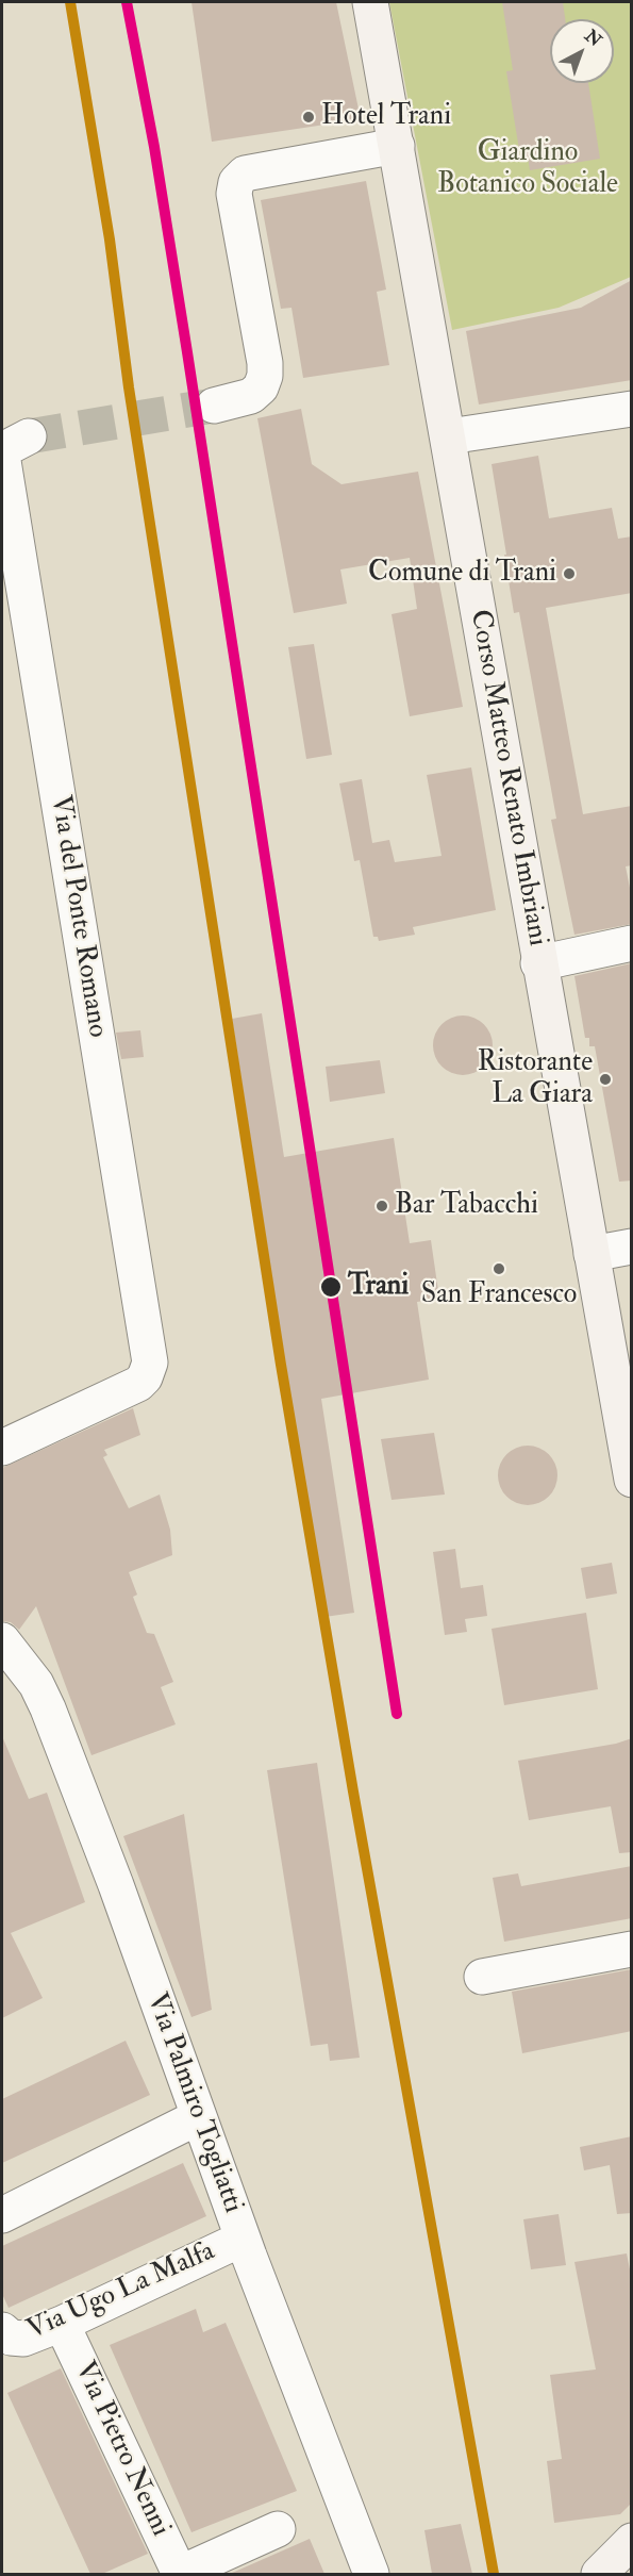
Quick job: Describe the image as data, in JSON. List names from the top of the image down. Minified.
{"streets":{"street":["Corso Matteo Renato Imbriani","Via del Ponte Romano","Via Palmiro Togliatti","Via Ugo La Malfa","Via Pietro Nenni"]},"crossings":[["Via Palmiro Togliatti","Via Ugo La Malfa"],["Via Ugo La Malfa","Via Pietro Nenni"]],"parks":["Giardino Botanico Sociale"],"places":["Hotel Trani","Comune di Trani","Ristorante La Giara","Bar Tabacchi","San Francesco","Trani"],"north":"top right"}
